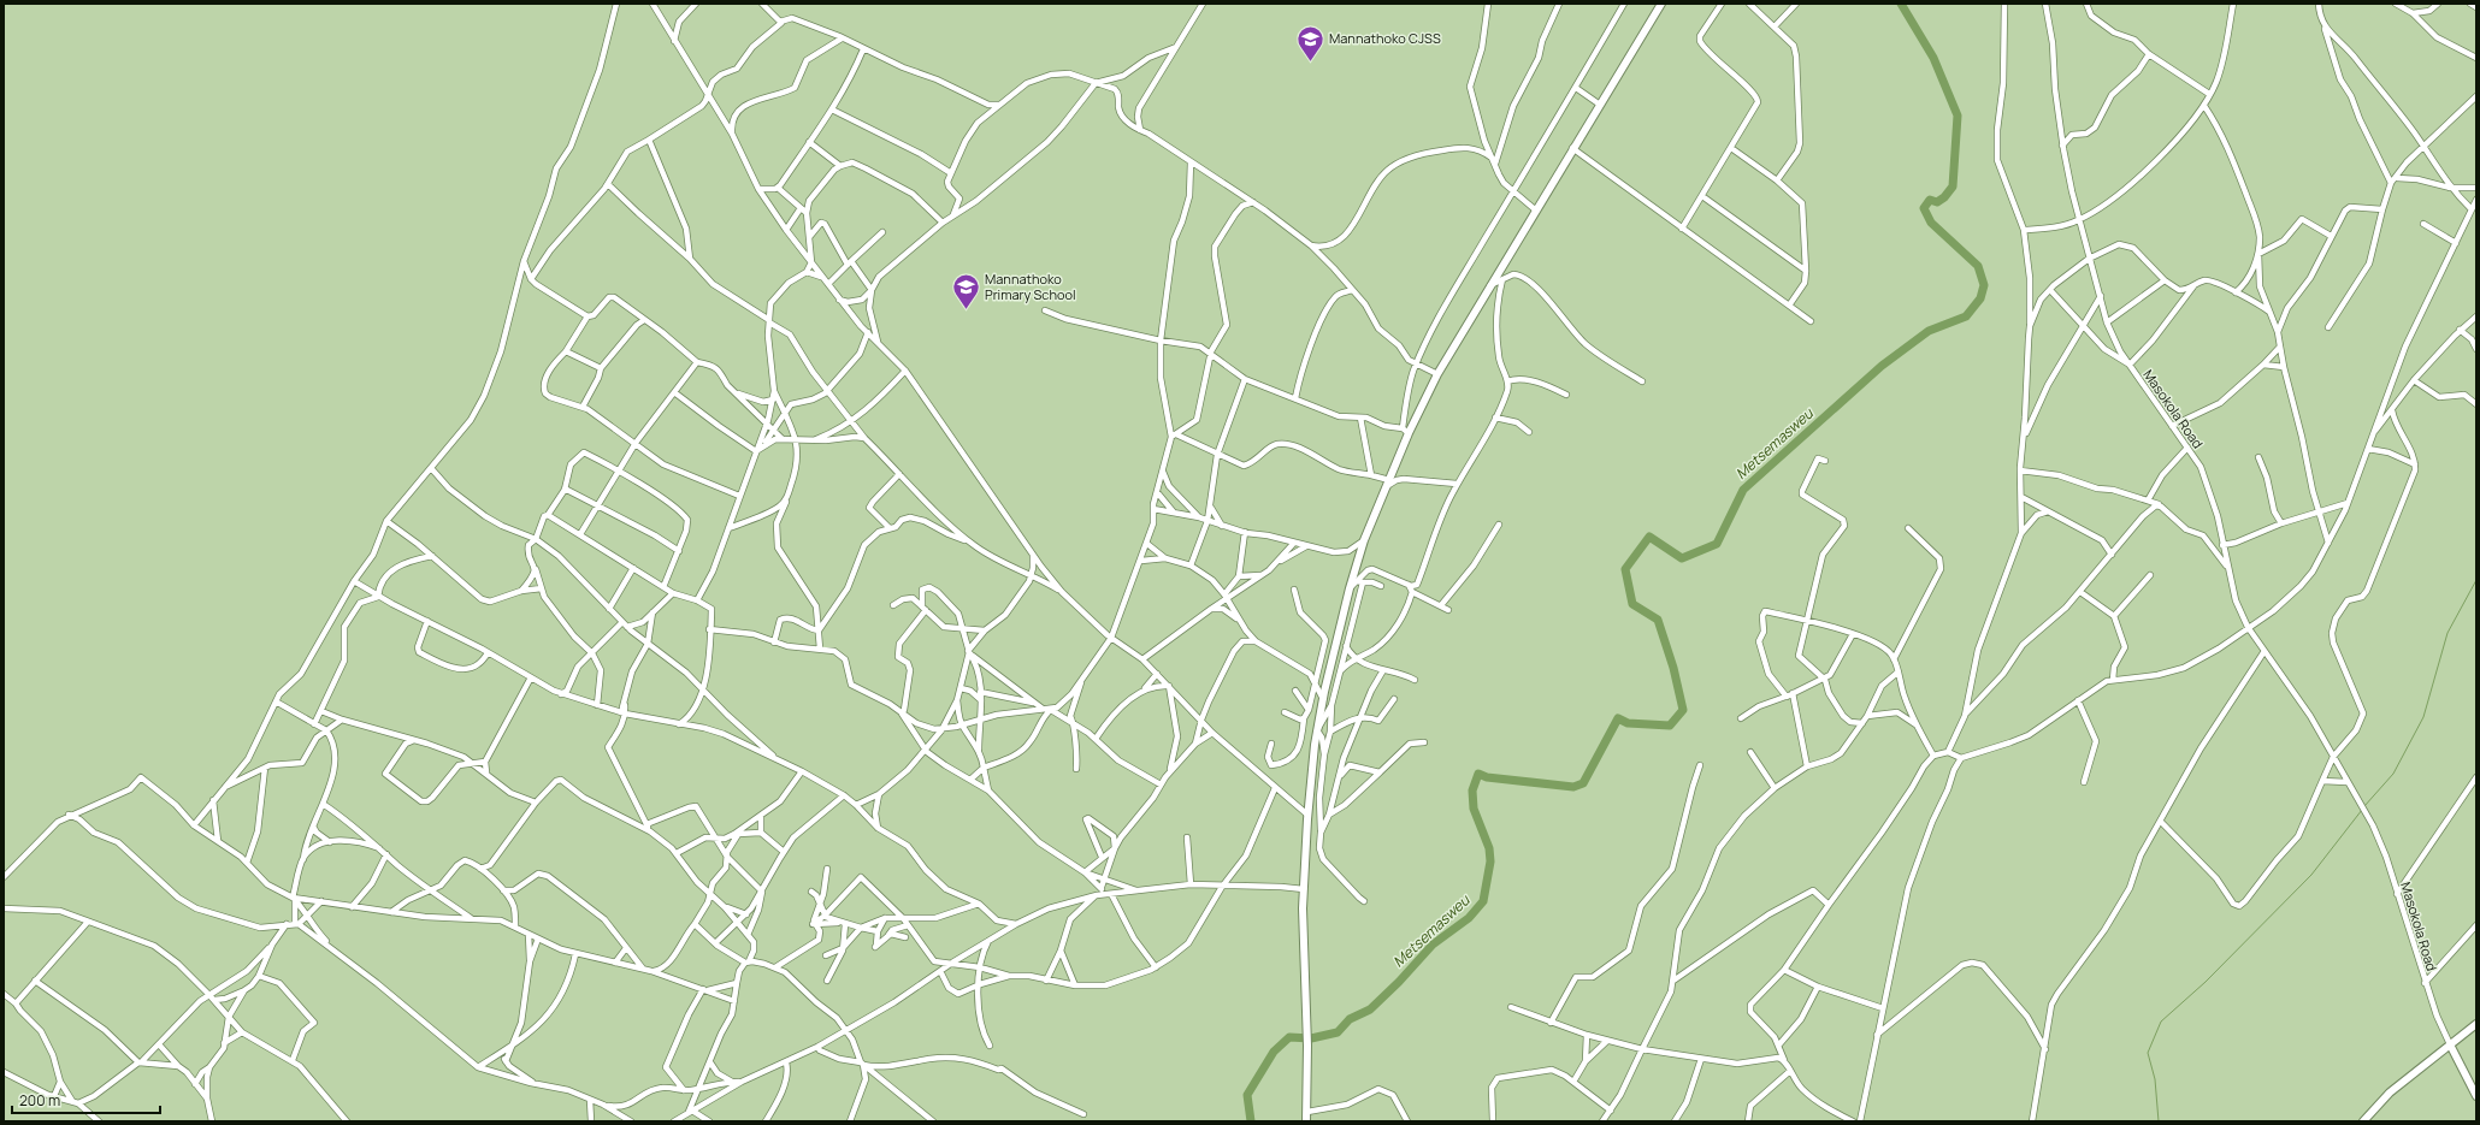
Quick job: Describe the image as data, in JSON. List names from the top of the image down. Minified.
{"streets":{"street":["Masokola Road"]},"water":["Metsemasweu"],"places":{"school or university":["Mannathoko CJSS","Mannathoko Primary School"]},"scale_bar":"200 m"}
